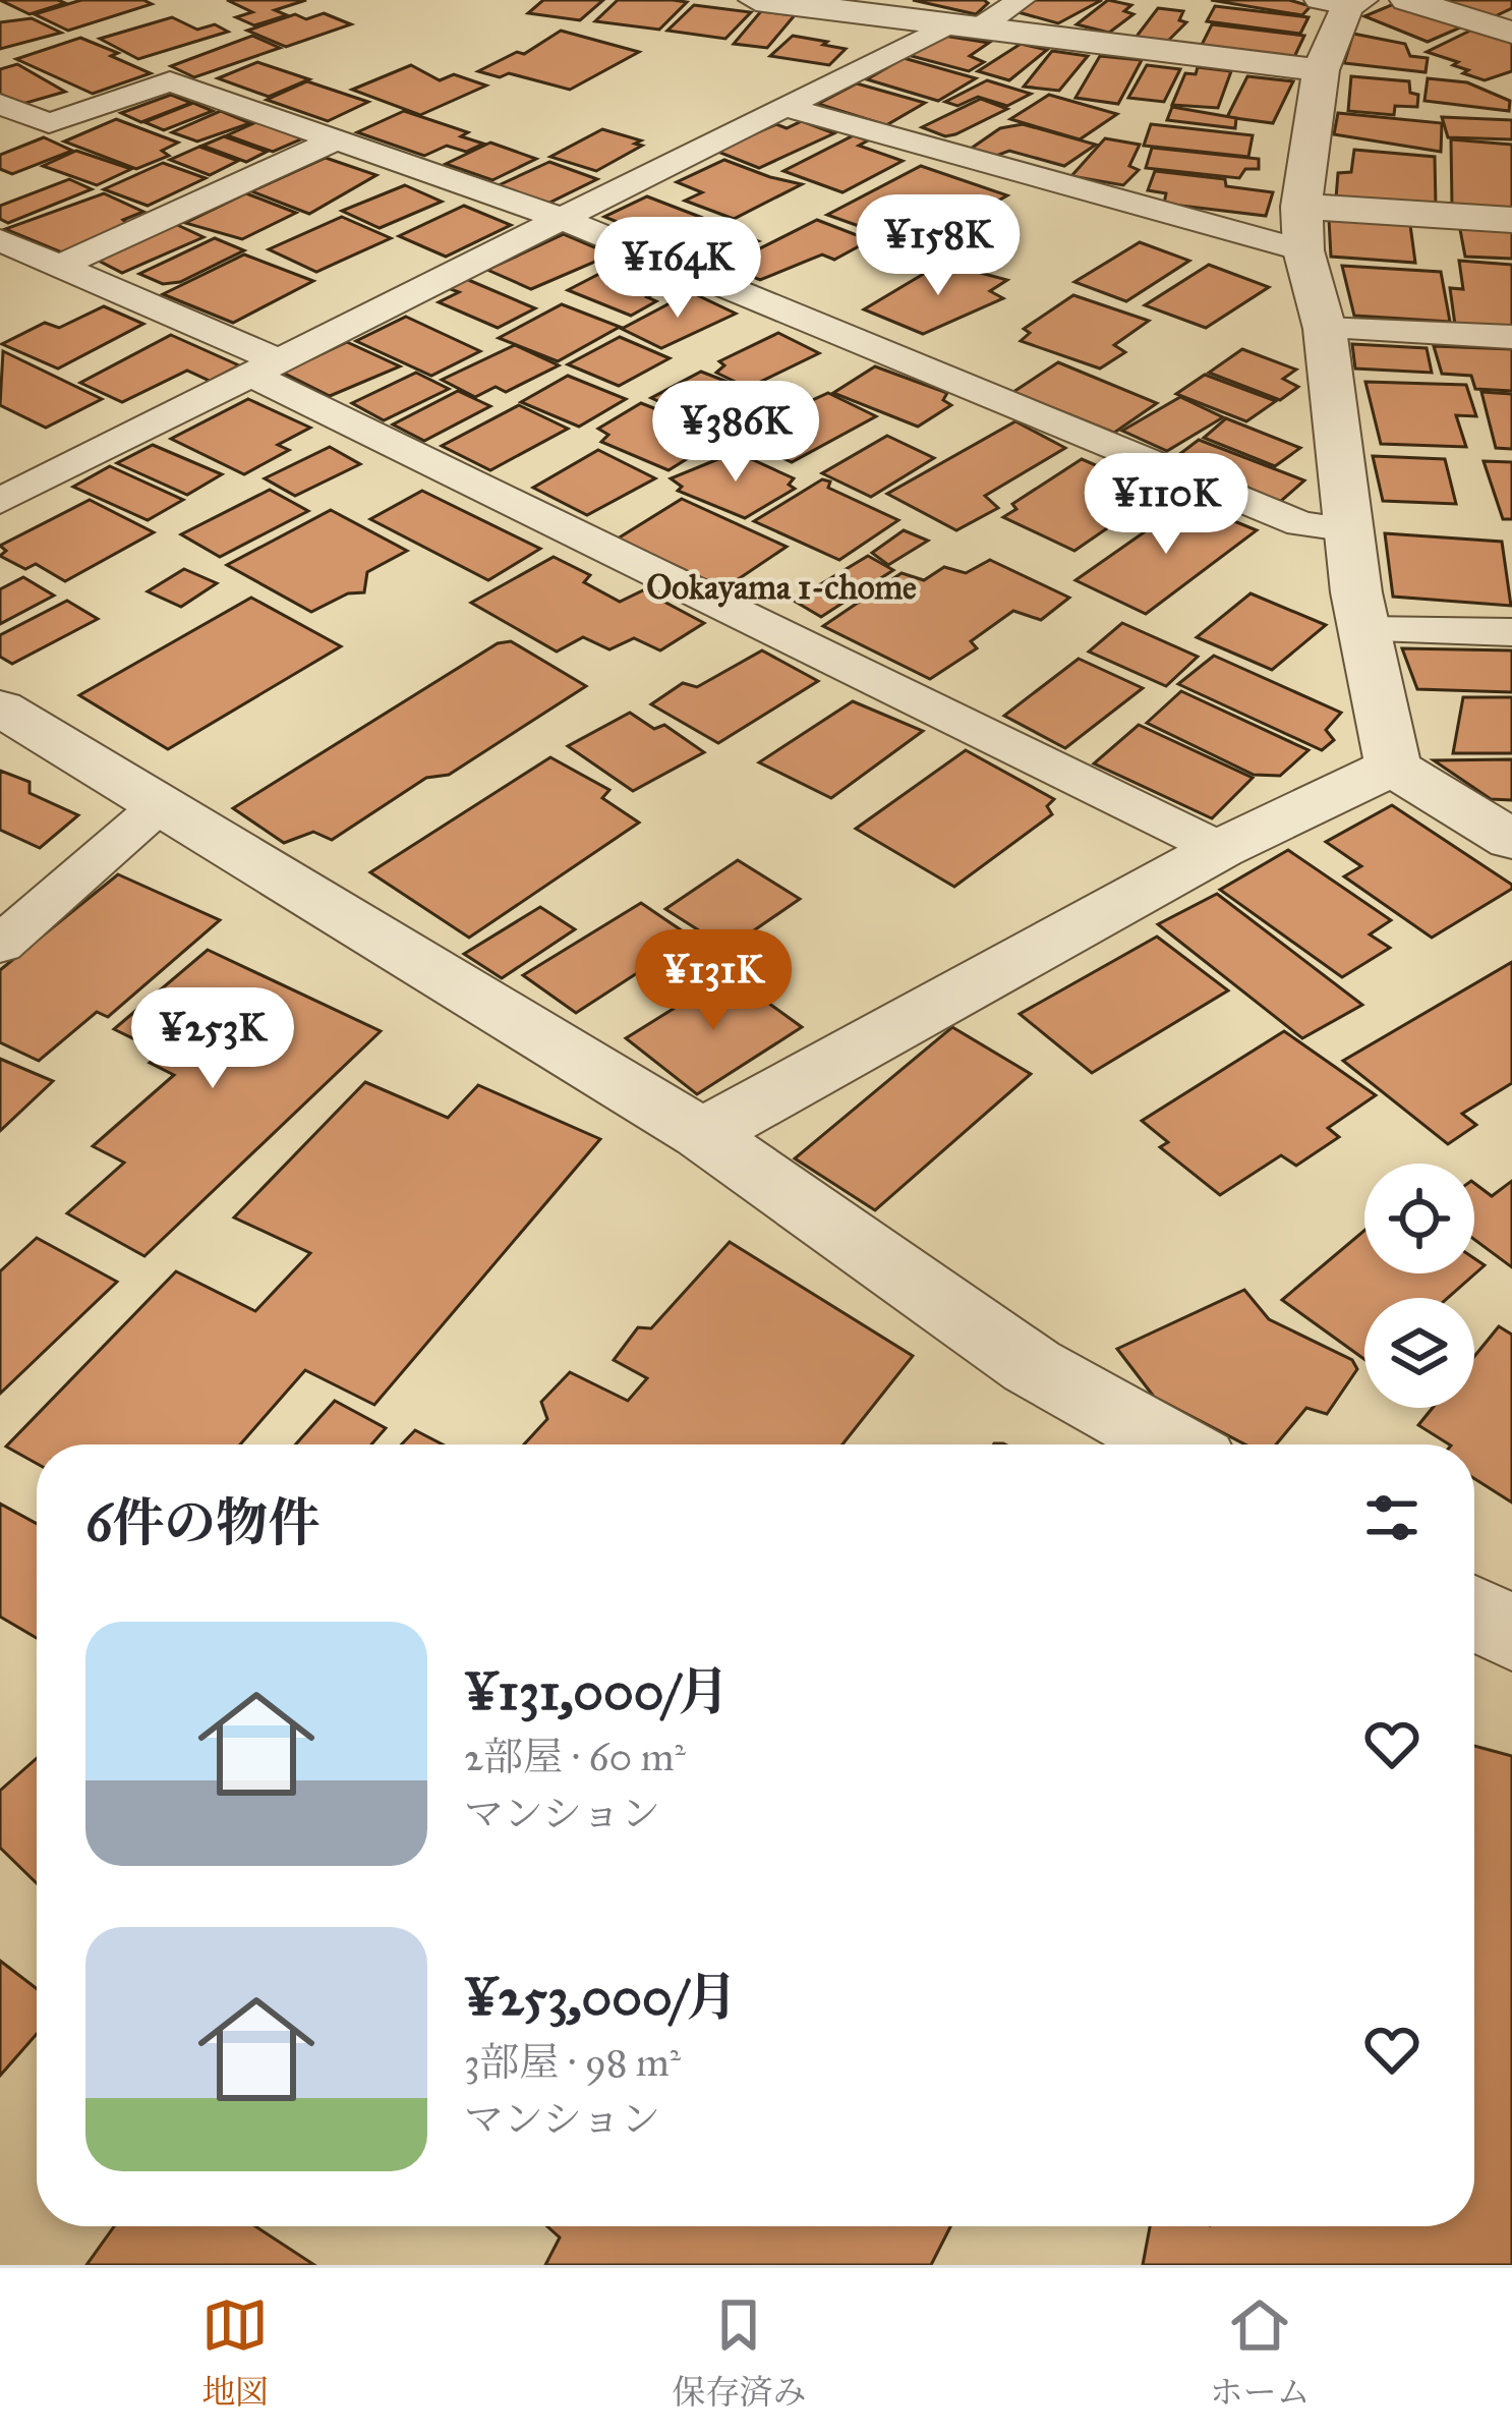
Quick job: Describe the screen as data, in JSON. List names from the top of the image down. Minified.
{"districts":["Ookayama 1-chome"],"page":{"price":["¥158K","¥164K","¥386K","¥110K","¥131K","¥253K"],"heading":"6件の物件","list":[{"name":"¥131,000/月","note":"2部屋 · 60 m² · マンション"},{"name":"¥253,000/月","note":"3部屋 · 98 m² · マンション"}],"tabs":["地図","保存済み","ホーム"]}}
